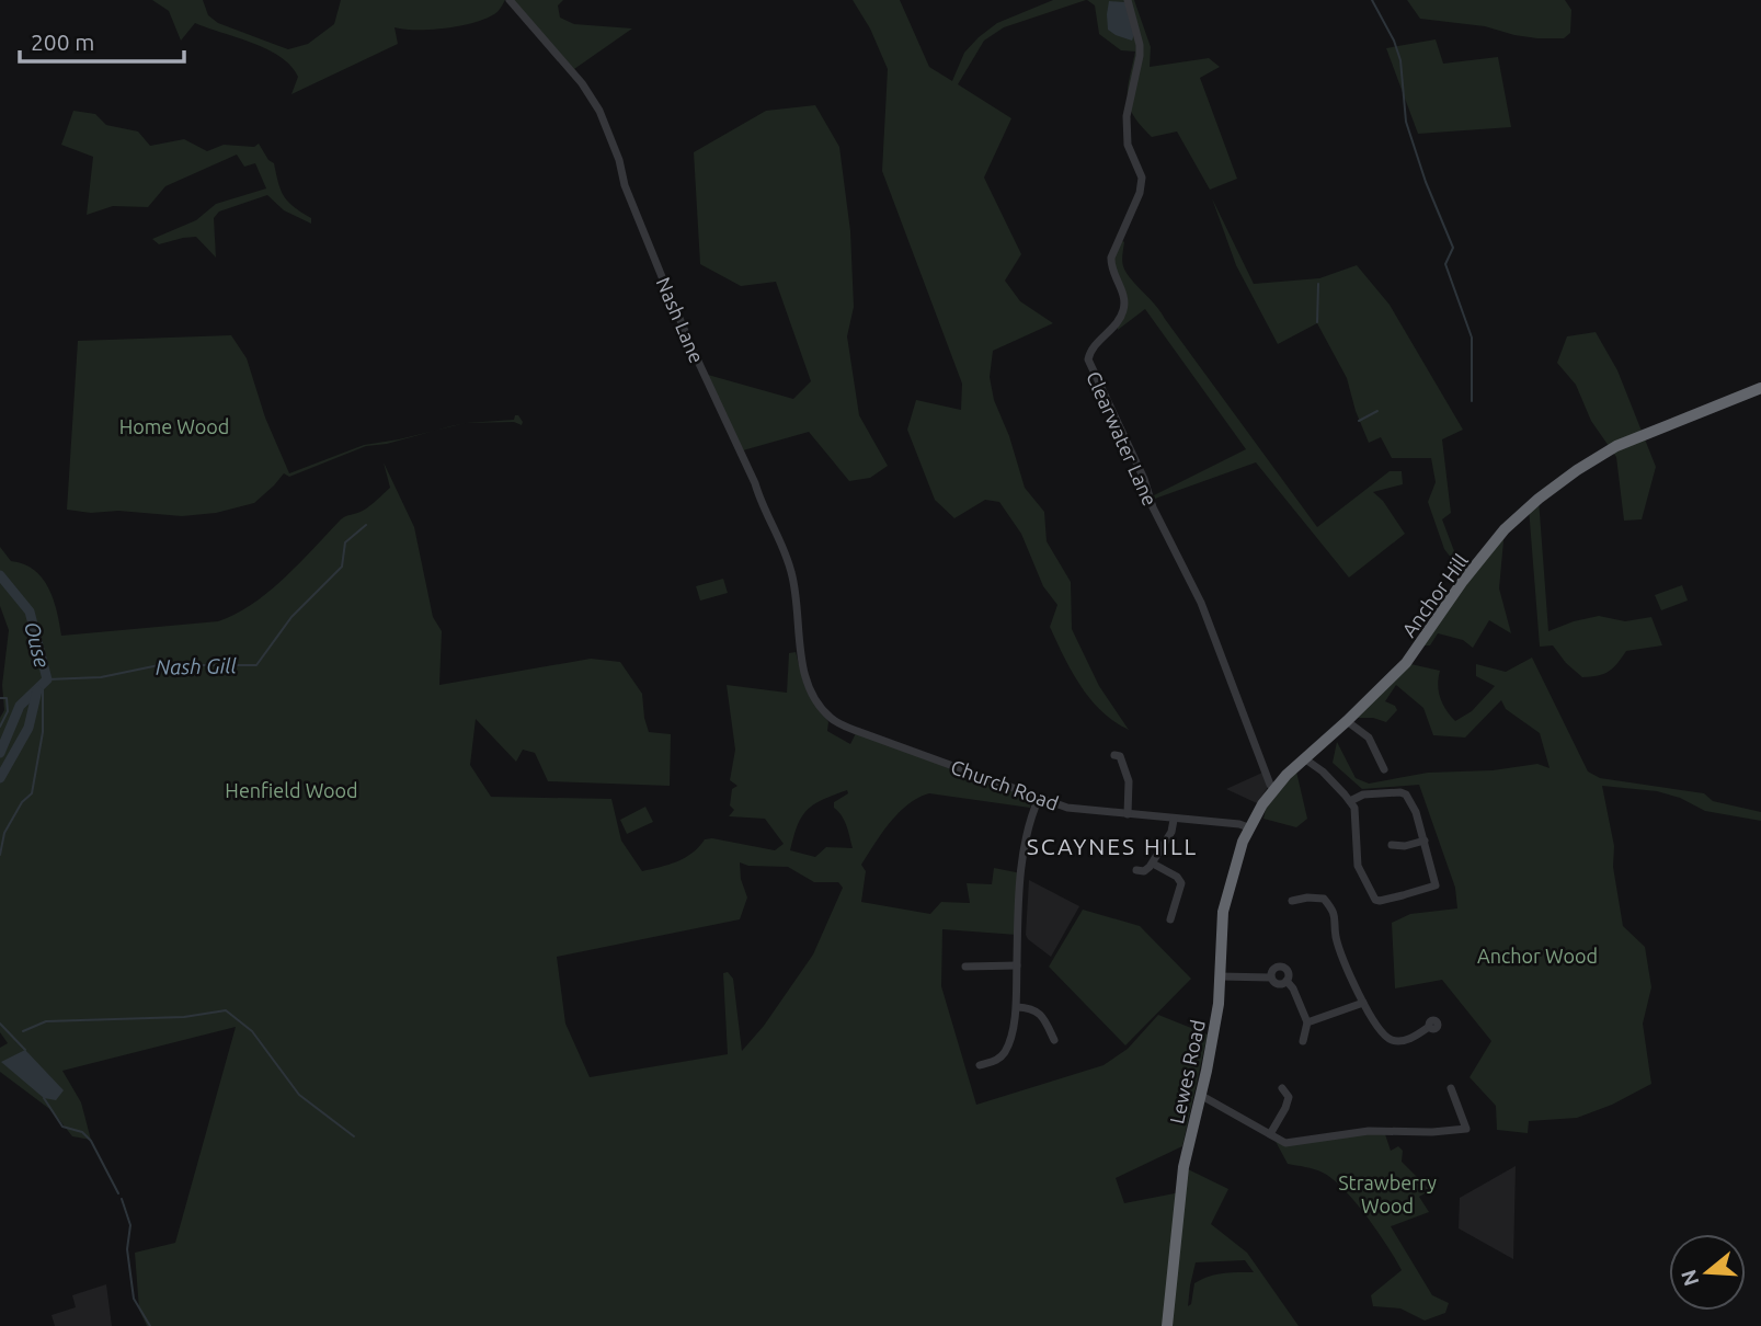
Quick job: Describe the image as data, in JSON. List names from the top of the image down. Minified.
{"streets":{"highway":["Anchor Hill","Lewes Road"],"street":["Nash Lane","Clearwater Lane","Church Road"]},"crossings":[["Nash Lane","Church Road"],["Clearwater Lane","Anchor Hill"],["Anchor Hill","Church Road"],["Anchor Hill","Lewes Road"],["Church Road","Lewes Road"]],"districts":["SCAYNES HILL"],"water":["Ouse","Nash Gill"],"parks":["Home Wood","Henfield Wood","Anchor Wood","Strawberry Wood"],"scale_bar":"200 m","north":"left"}
